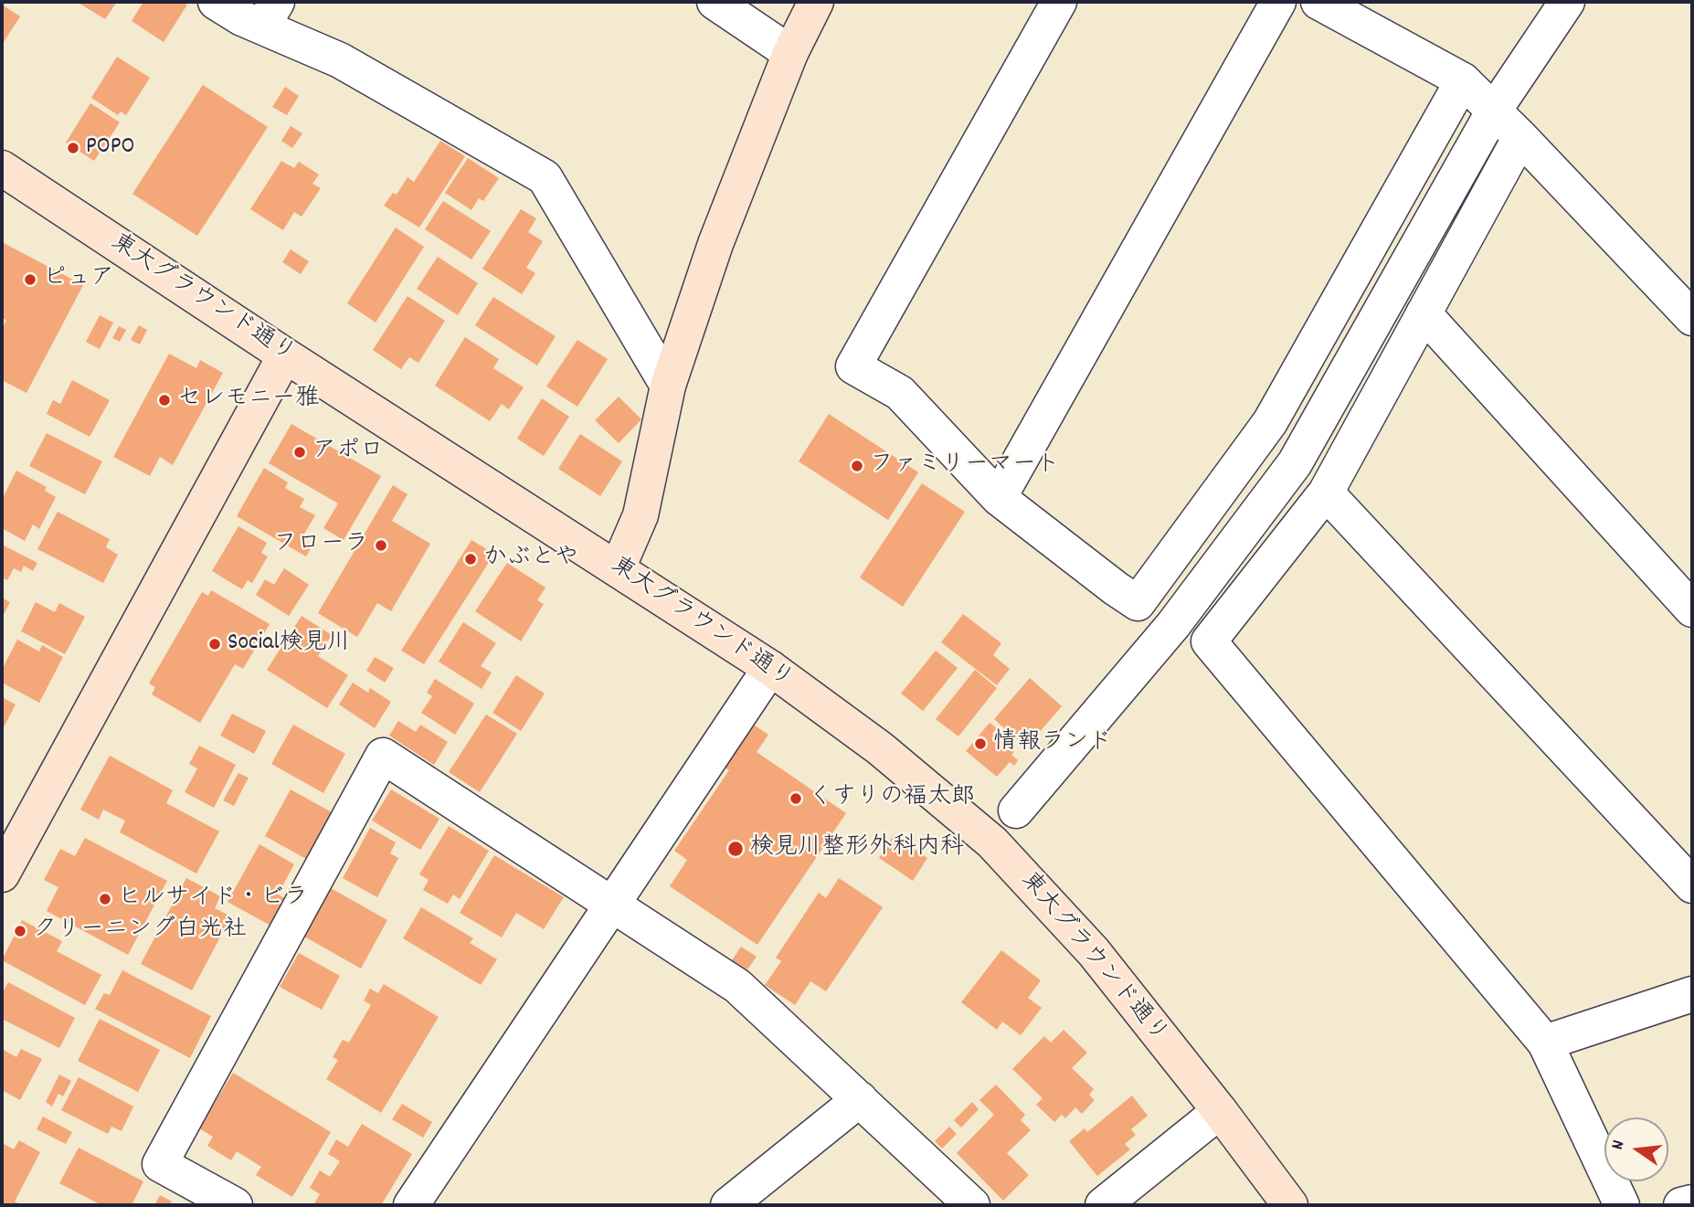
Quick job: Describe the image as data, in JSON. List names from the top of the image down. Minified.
{"streets":{"street":["東大グラウンド通り"]},"places":["POPO","ピュア","セレモニー雅","アポロ","ファミリーマート","フローラ","かぶとや","Social検見川","情報ランド","くすりの福太郎","検見川整形外科内科","ヒルサイド・ビラ","クリーニング白光社"],"north":"left"}
